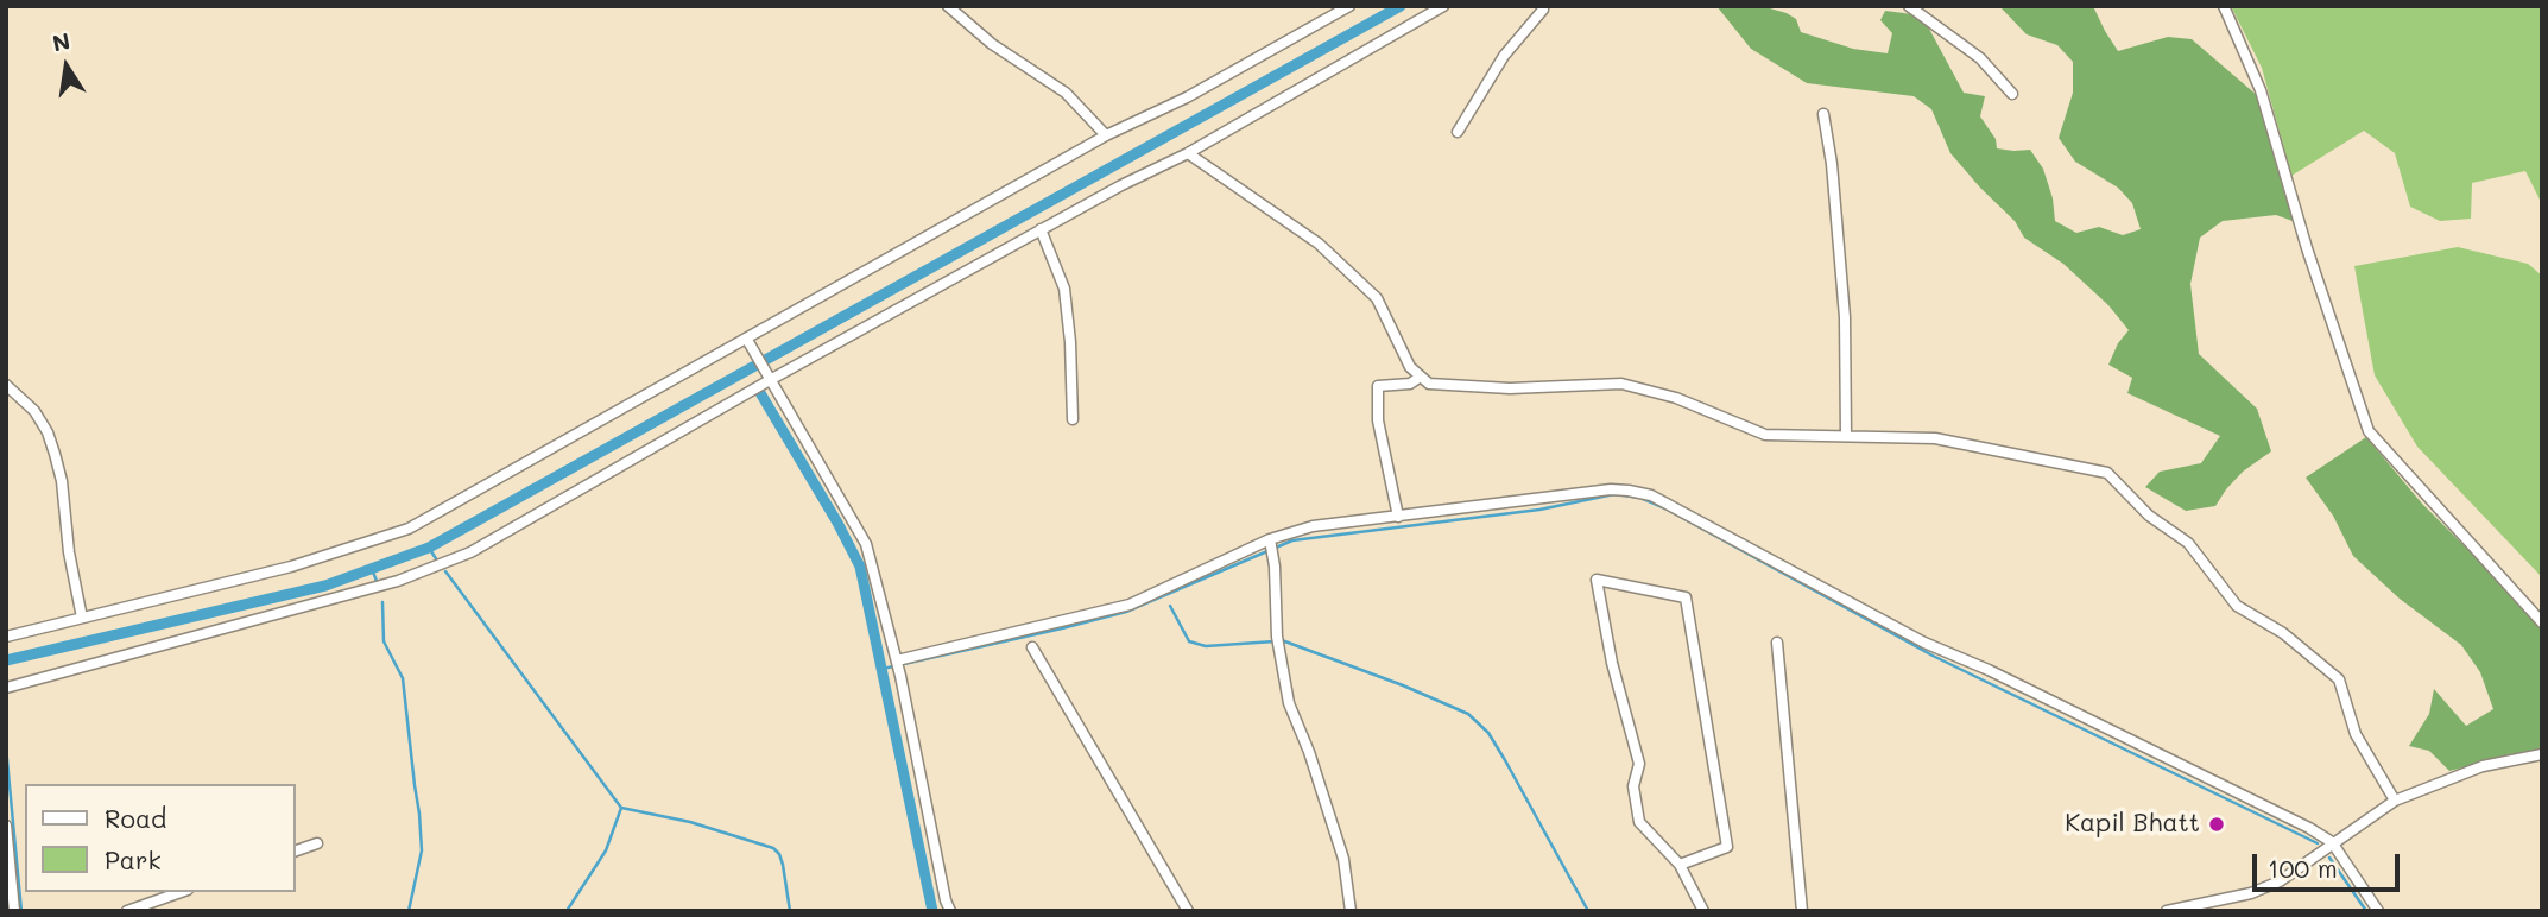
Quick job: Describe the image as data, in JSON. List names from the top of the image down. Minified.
{"places":["Kapil Bhatt"],"legend":["Road","Park"],"scale_bar":"100 m","north":"top"}
